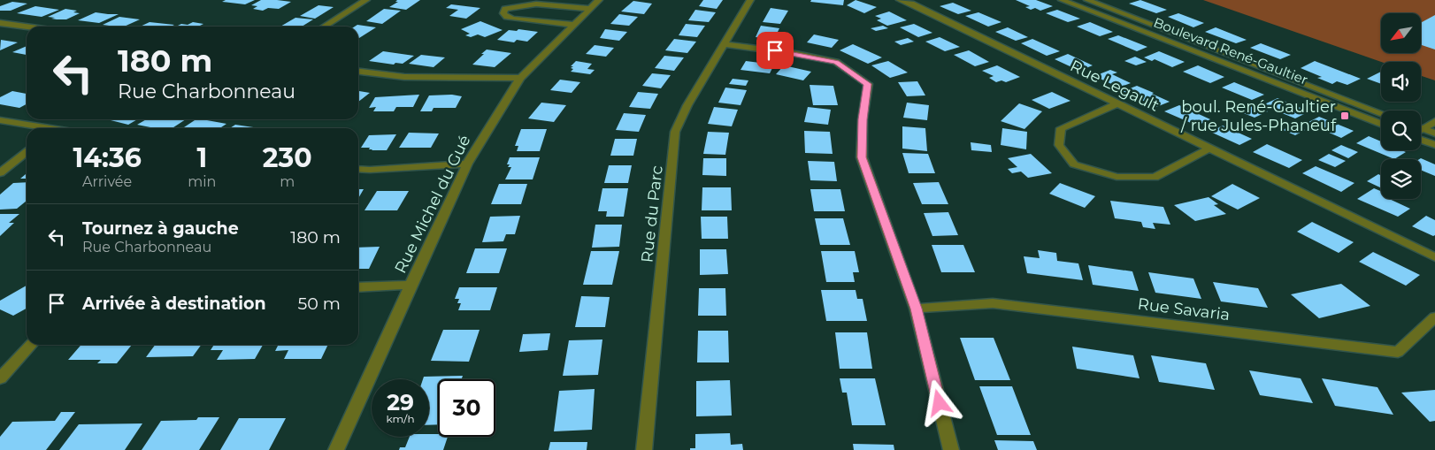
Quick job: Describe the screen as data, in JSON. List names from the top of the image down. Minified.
{"streets":{"street":["Boulevard René-Gaultier","Rue Legault","Rue Michel du Gué","Rue du Parc","Rue Savaria"]},"places":{"transit":["boul. René-Gaultier / rue Jules-Phaneuf"]},"north":"bottom left","page":{"turn":["180 m","Rue Charbonneau"],"eta":["14:36","Arrivée","1","min","230","m"],"list":[{"name":"Tournez à gauche","note":"Rue Charbonneau","value":"180 m"},{"name":"Arrivée à destination","value":"50 m"}],"speed":"29 km/h","limit":"30"}}
